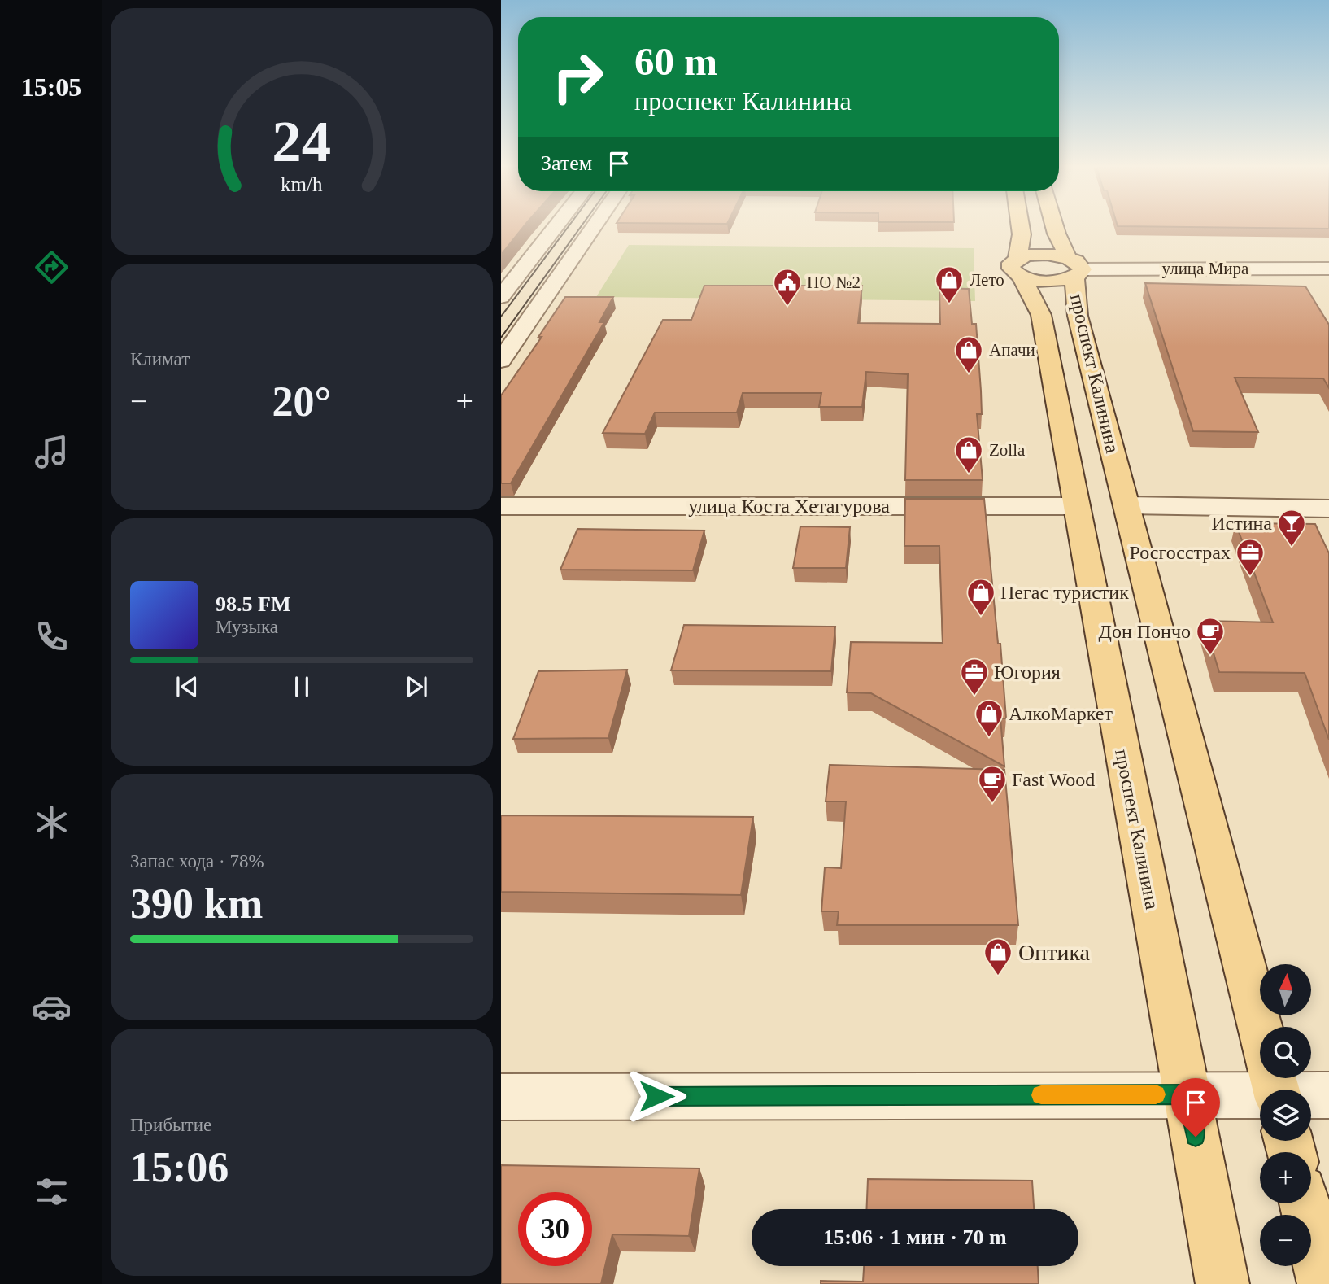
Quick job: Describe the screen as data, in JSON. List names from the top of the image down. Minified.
{"streets":{"main road":["проспект Калинина"],"street":["улица Мира","улица Коста Хетагурова"]},"crossings":[["улица Мира","проспект Калинина"],["проспект Калинина","улица Коста Хетагурова"]],"places":{"shop":["Лето","Апачи","Zolla","Пегас туристик","АлкоМаркет","Оптика"],"public building":["ПО №2"],"bar":["Истина"],"office":["Росгосстрах","Югория"],"cafe":["Дон Пончо","Fast Wood"]},"north":"top","page":{"tabs":"15:05","turn":["60 m","проспект Калинина"],"then":"Затем","tile":["Климат",["Запас хода · 78%","390 km"],["Прибытие","15:06"]],"heat":["−","20°","+"],"song":["98.5 FM","Музыка"],"map_buttons":["+","−"],"limit":"30","trip":"15:06 · 1 мин · 70 m","gauge":["24","km/h"]}}
